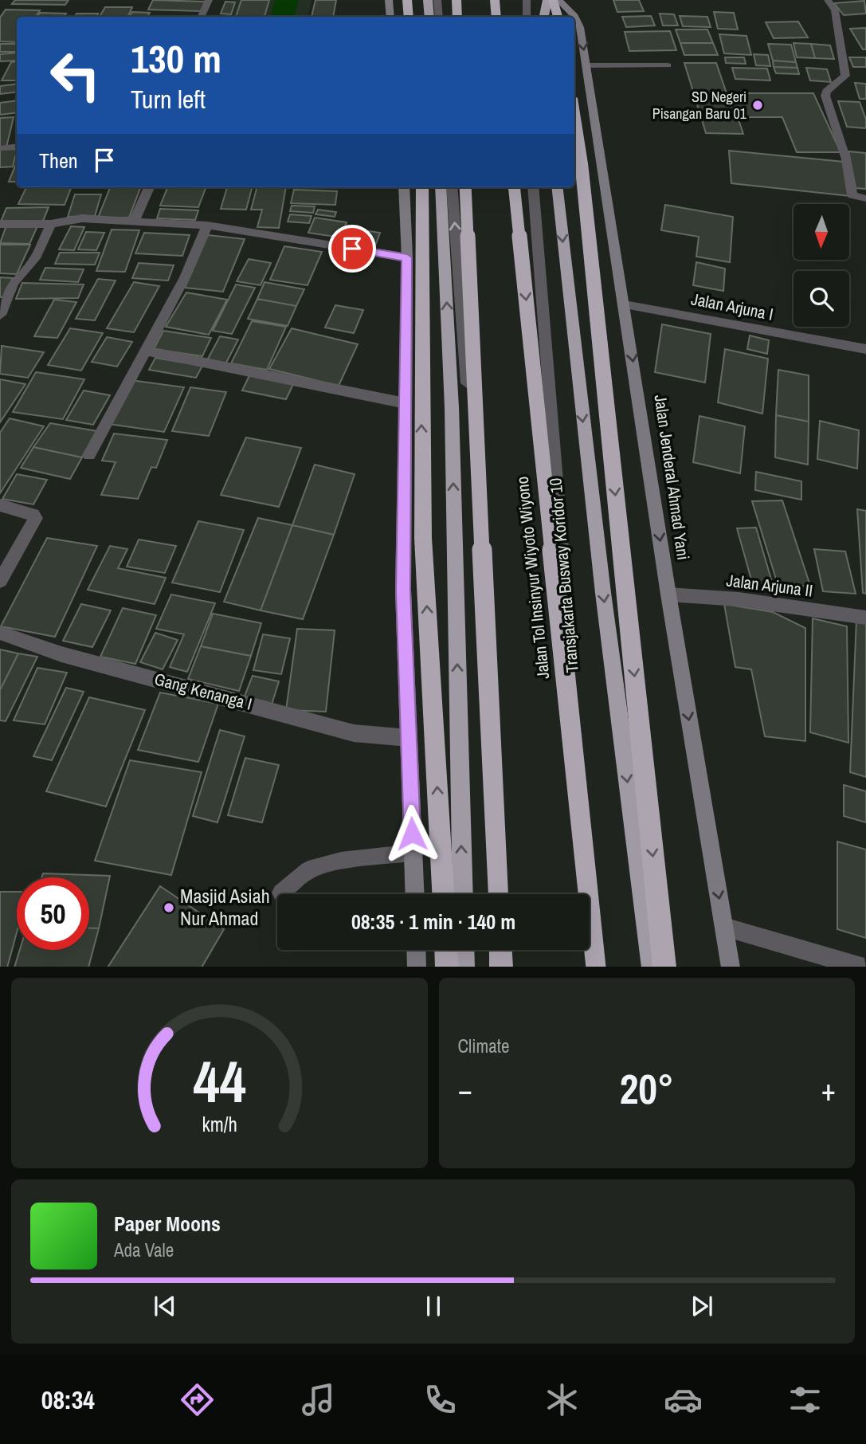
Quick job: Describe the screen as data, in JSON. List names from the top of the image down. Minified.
{"streets":{"highway":["Jalan Tol Insinyur Wiyoto Wiyono"],"main road":["Jalan Jenderal Ahmad Yani"],"street":["Jalan Arjuna I","Transjakarta Busway Koridor 10","Jalan Arjuna II","Gang Kenanga I"]},"crossings":[["Jalan Arjuna I","Jalan Jenderal Ahmad Yani"],["Jalan Jenderal Ahmad Yani","Jalan Arjuna II"],["Transjakarta Busway Koridor 10","Jalan Tol Insinyur Wiyoto Wiyono"]],"one_way":["Jalan Jenderal Ahmad Yani"],"places":["SD Negeri Pisangan Baru 01","Masjid Asiah Nur Ahmad"],"north":"bottom","page":{"turn":["130 m","Turn left"],"then":"Then","limit":"50","trip":"08:35 · 1 min · 140 m","tile":"Climate","heat":["−","20°","+"],"song":["Paper Moons","Ada Vale"],"tabs":"08:34","gauge":["44","km/h"]}}
